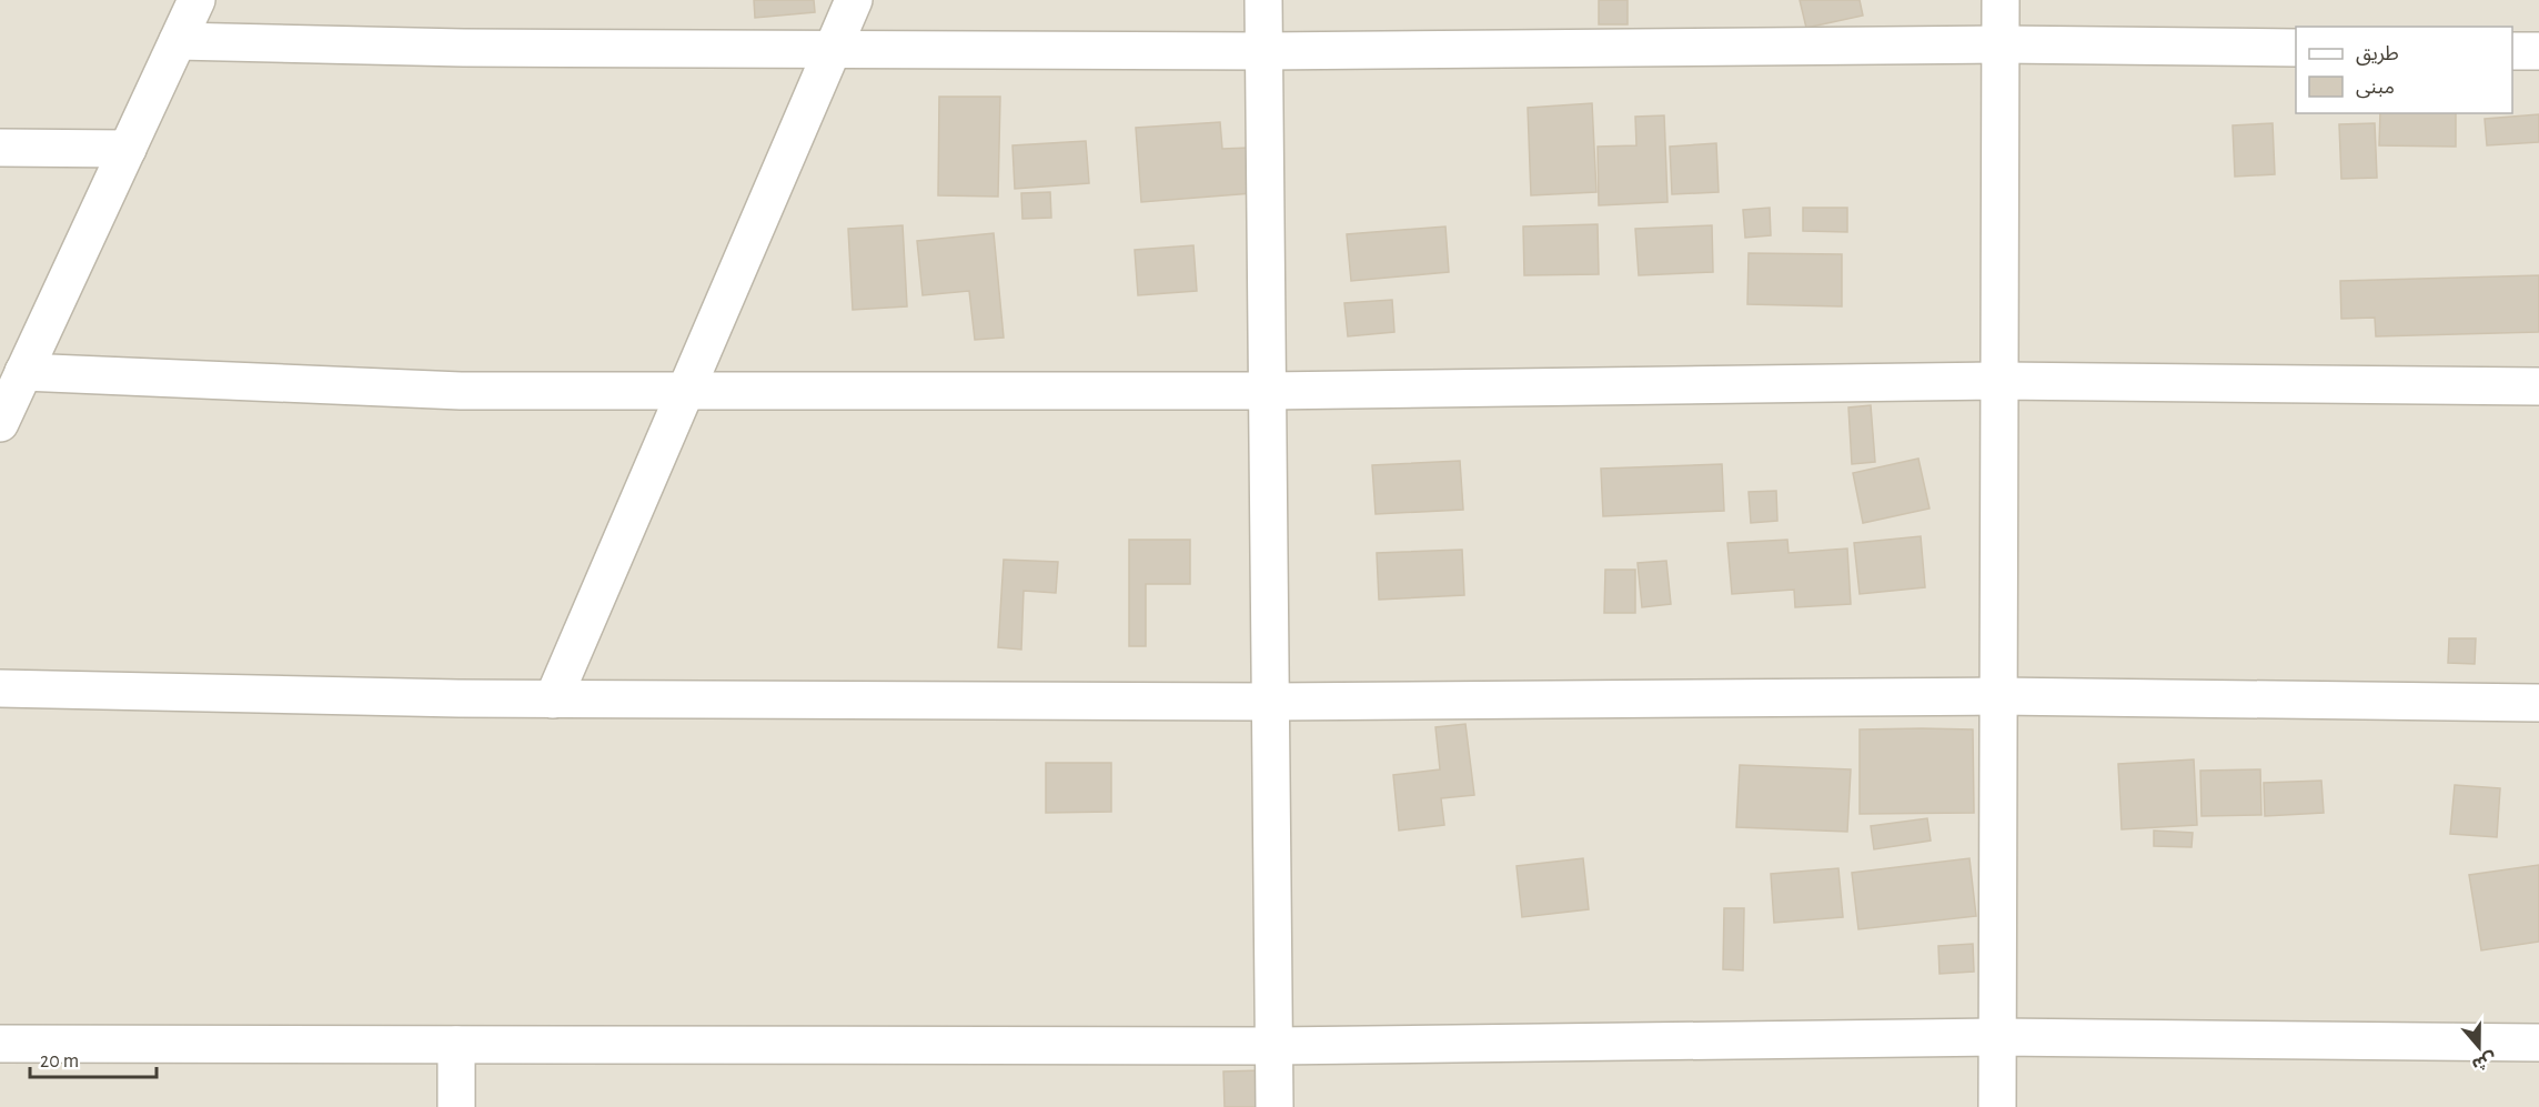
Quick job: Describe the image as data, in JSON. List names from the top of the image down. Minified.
{"legend":["طريق","مبنى"],"scale_bar":"20 m","north":"bottom"}
